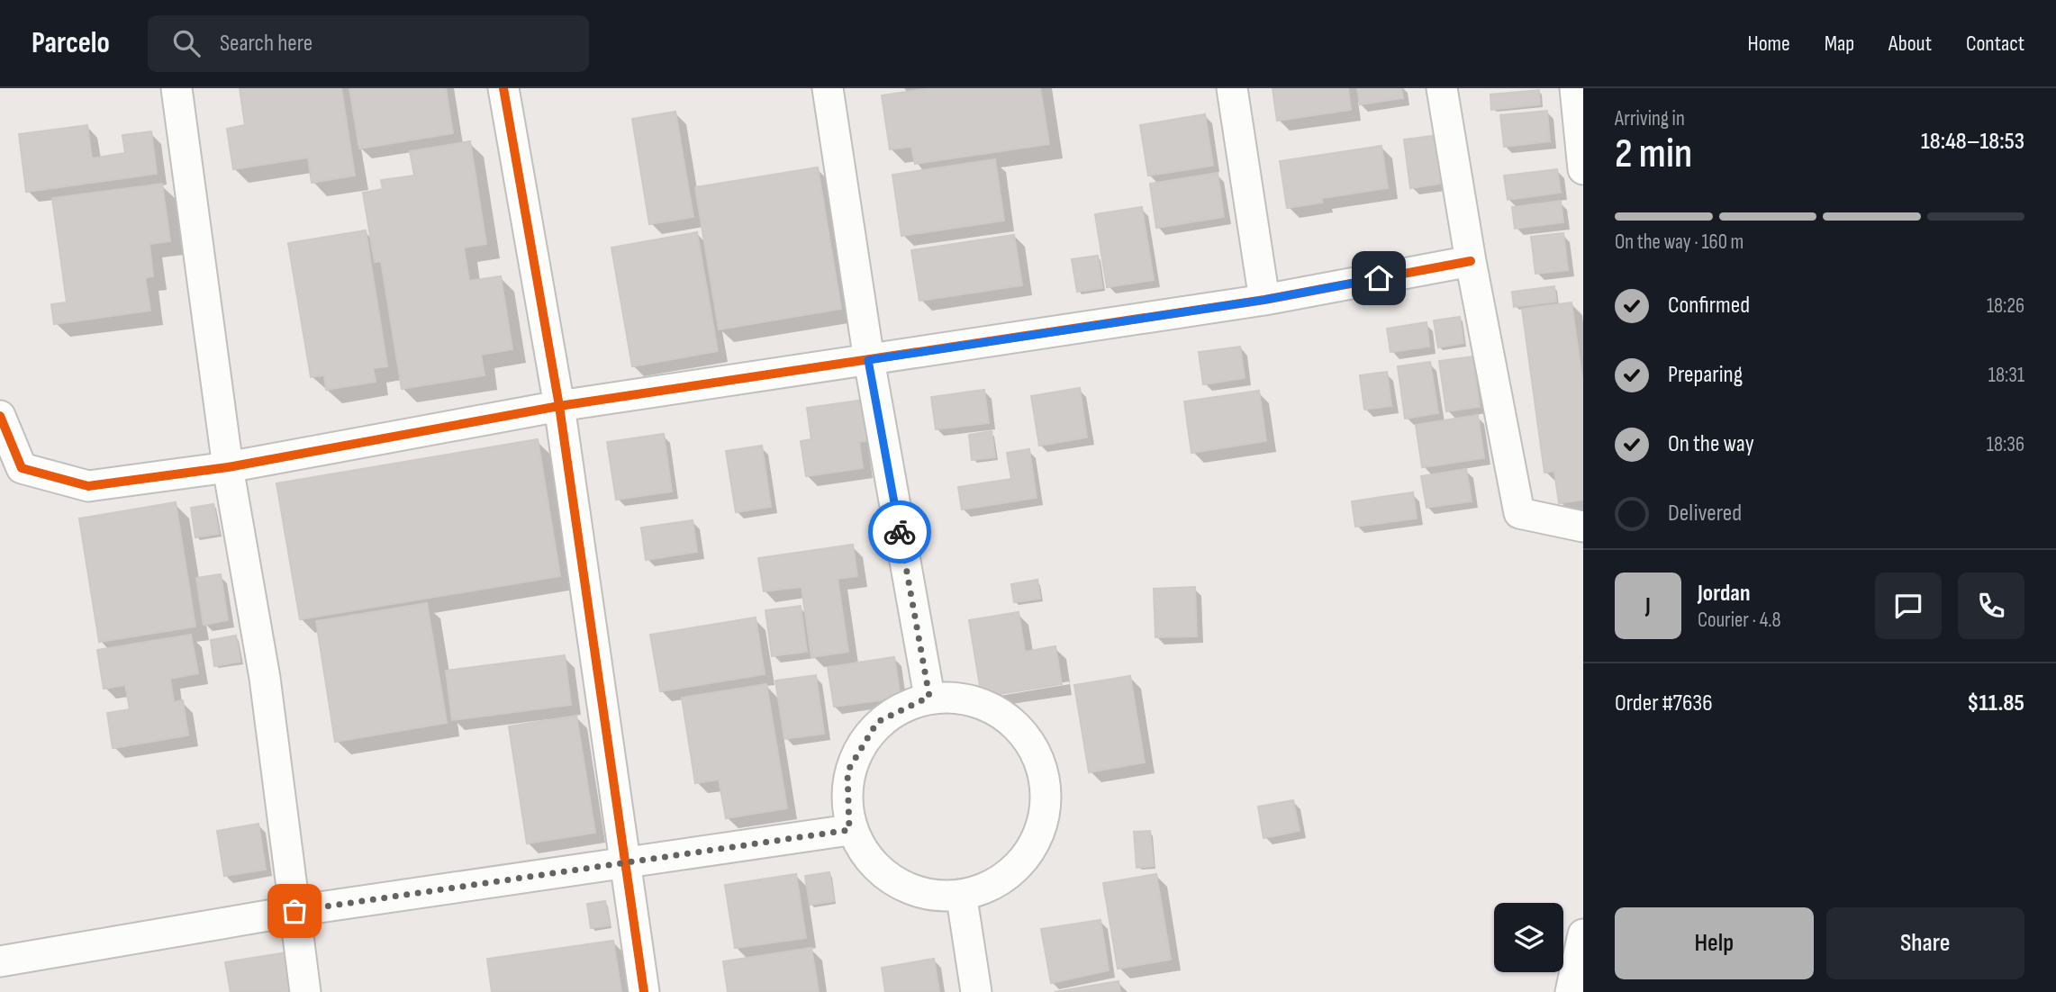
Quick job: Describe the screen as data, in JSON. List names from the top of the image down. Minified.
{"page":{"header":"Parcelo","search":"Search here","nav":["Home","Map","About","Contact"],"heading":["2 min","Arriving in","18:48–18:53"],"panel":["Jordan","Courier · 4.8","Order #7636","$11.85"],"bar":"On the way · 160 m","list":[["Confirmed","18:26"],["Preparing","18:31"],["On the way","18:36"],"Delivered"],"round":"J","buttons":["Help","Share"]}}
